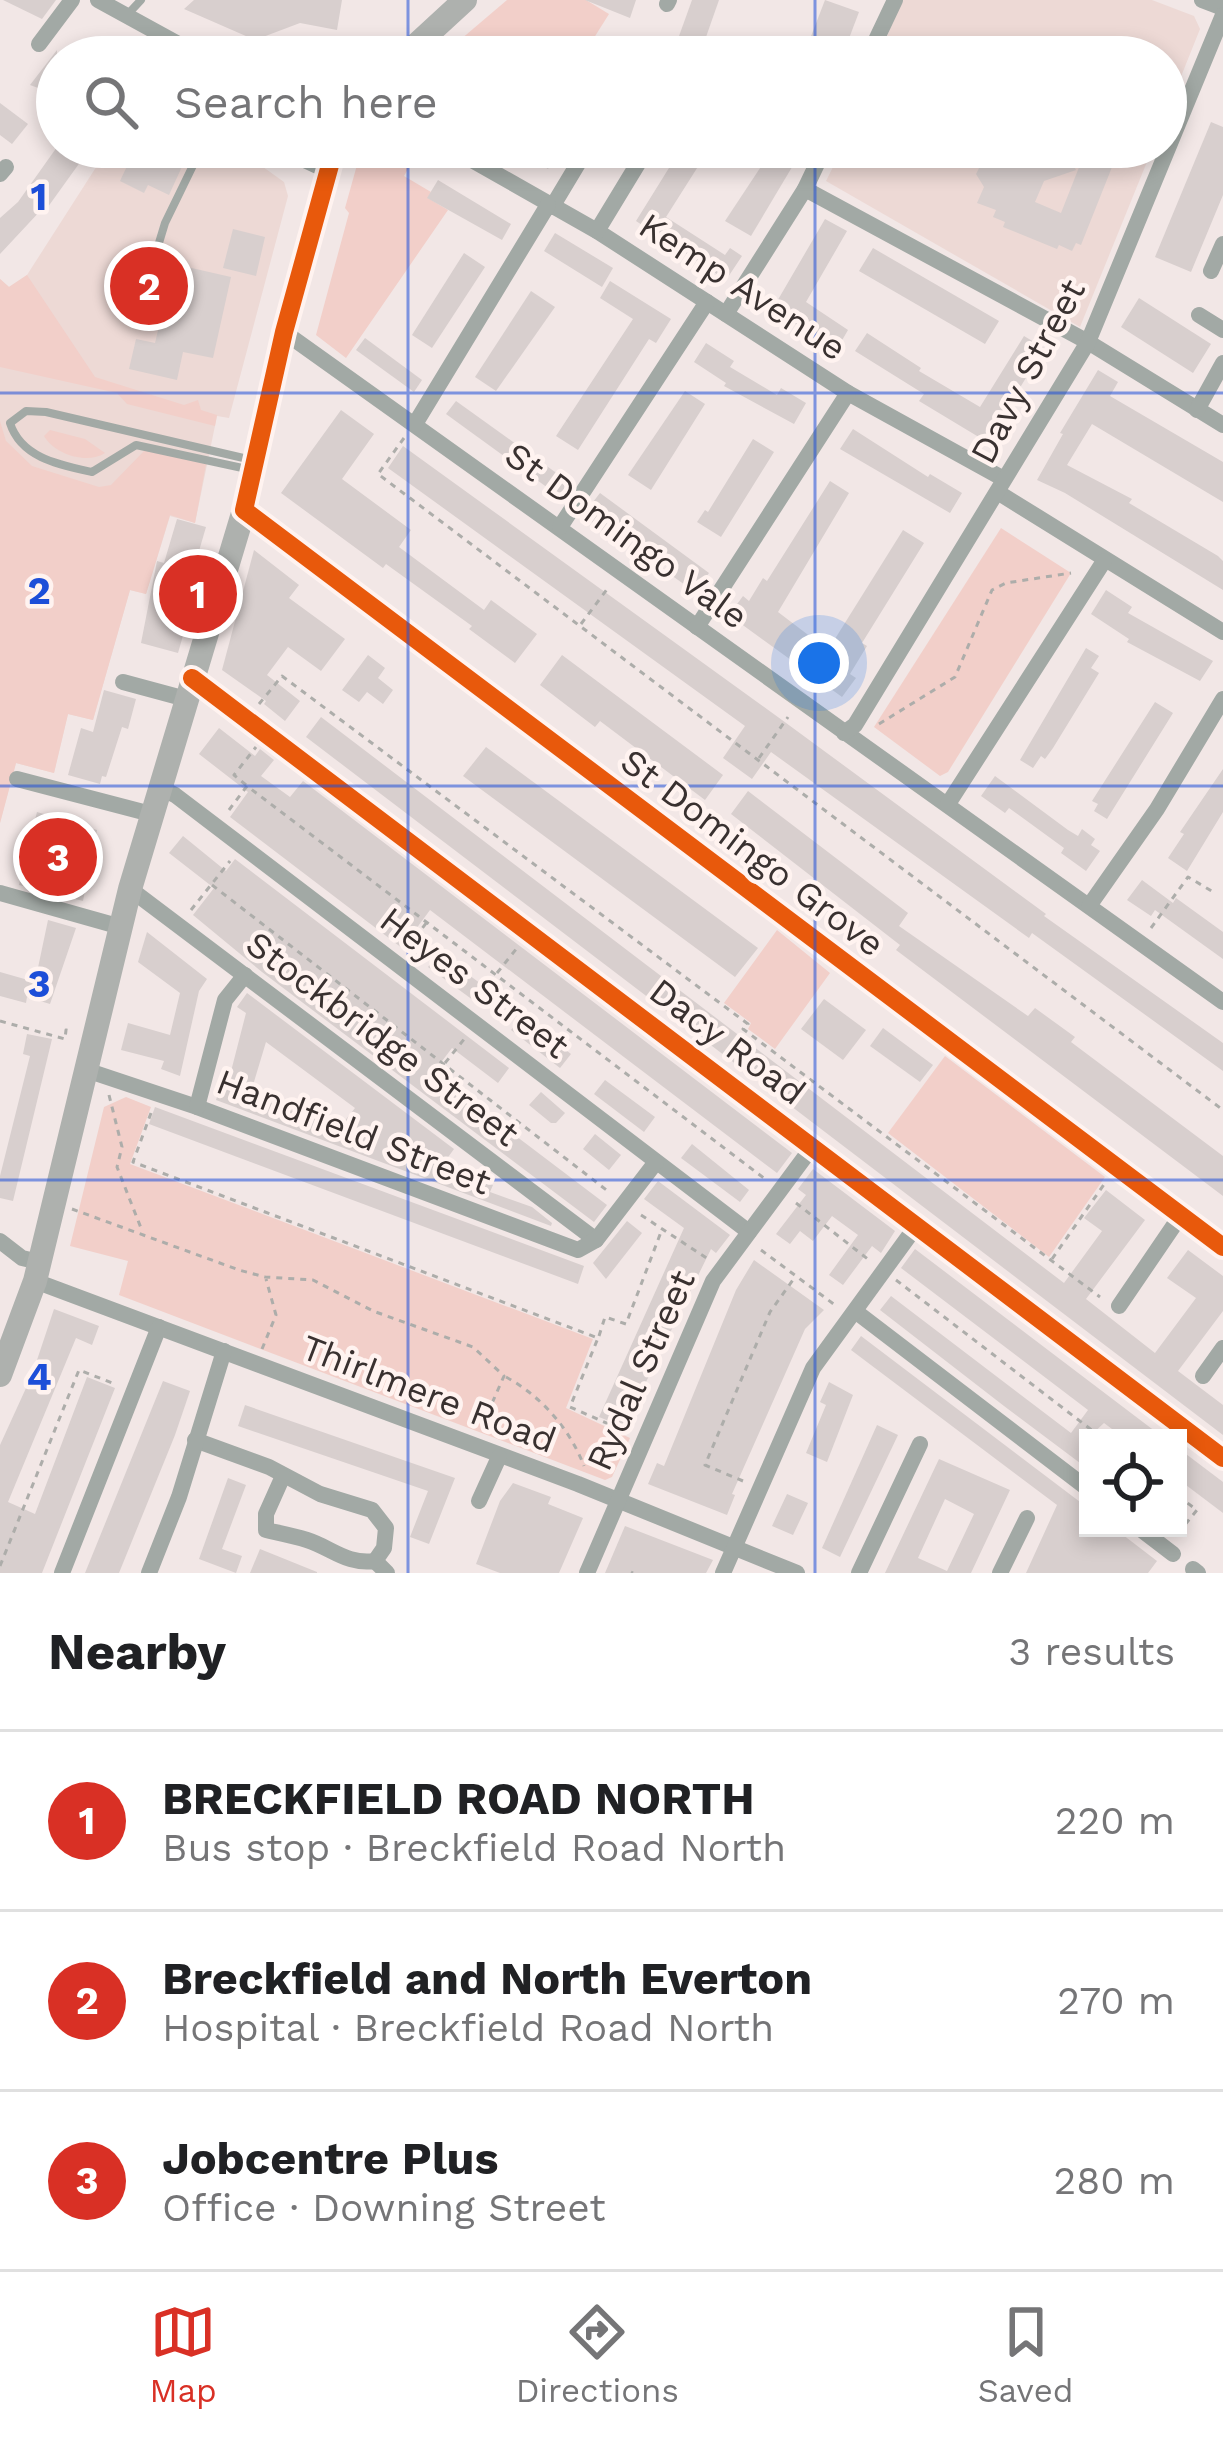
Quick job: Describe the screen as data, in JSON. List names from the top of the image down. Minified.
{"streets":{"street":["Kemp Avenue","Davy Street","St Domingo Vale","St Domingo Grove","Heyes Street","Stockbridge Street","Dacy Road","Handfield Street","Rydal Street","Thirlmere Road"]},"crossings":[["Kemp Avenue","Davy Street"],["Davy Street","St Domingo Vale"],["Heyes Street","Rydal Street"],["Stockbridge Street","Handfield Street"],["Dacy Road","Rydal Street"],["Rydal Street","Thirlmere Road"]],"page":{"search":"Search here","pins":["2","1","3"],"heading":["Nearby","3 results"],"list":[{"mark":"1","name":"BRECKFIELD ROAD NORTH","note":"Bus stop · Breckfield Road North","value":"220 m"},{"mark":"2","name":"Breckfield and North Everton","note":"Hospital · Breckfield Road North","value":"270 m"},{"mark":"3","name":"Jobcentre Plus","note":"Office · Downing Street","value":"280 m"}],"nav":["Map","Directions","Saved"]},"grid":{"rows":["1","2","3","4"]}}
